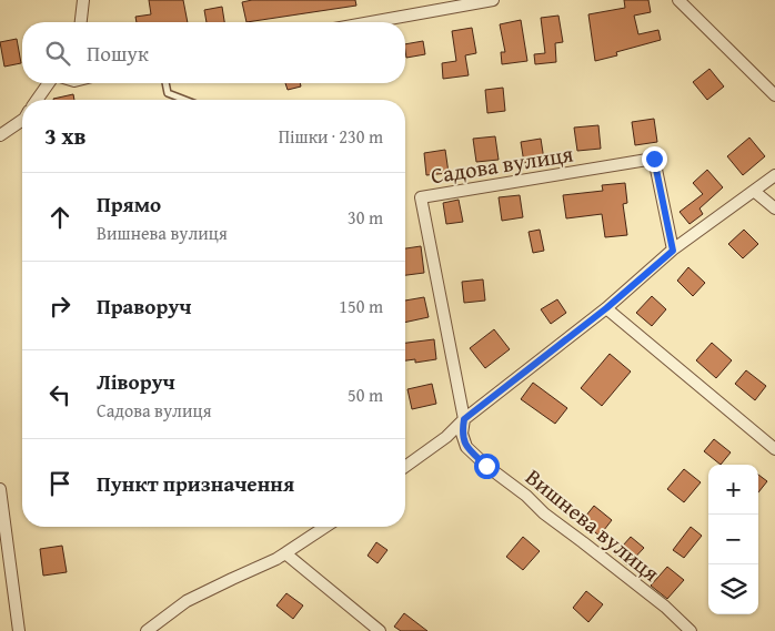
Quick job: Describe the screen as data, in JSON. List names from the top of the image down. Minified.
{"streets":{"street":["Садова вулиця","Вишнева вулиця"]},"crossings":[["Садова вулиця","Вишнева вулиця"]],"page":{"search":"Пошук","heading":["3 хв","Пішки · 230 m"],"list":[["Прямо","Вишнева вулиця","30 m"],["Праворуч","150 m"],["Ліворуч","Садова вулиця","50 m"],"Пункт призначення"],"map_buttons":["+","−"]}}
